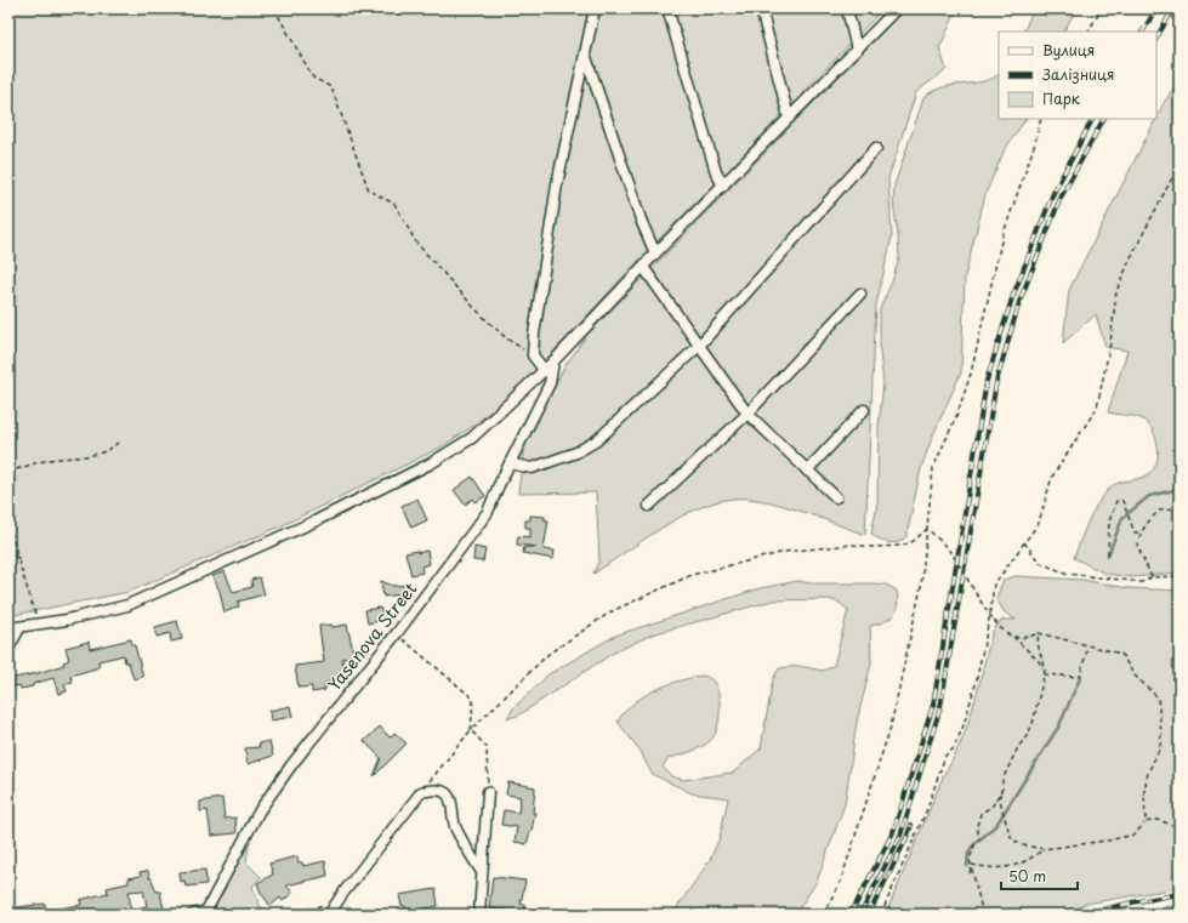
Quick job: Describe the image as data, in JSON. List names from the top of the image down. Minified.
{"streets":{"street":["Yasenova Street"]},"legend":["Вулиця","Залізниця","Парк"],"scale_bar":"50 m"}
